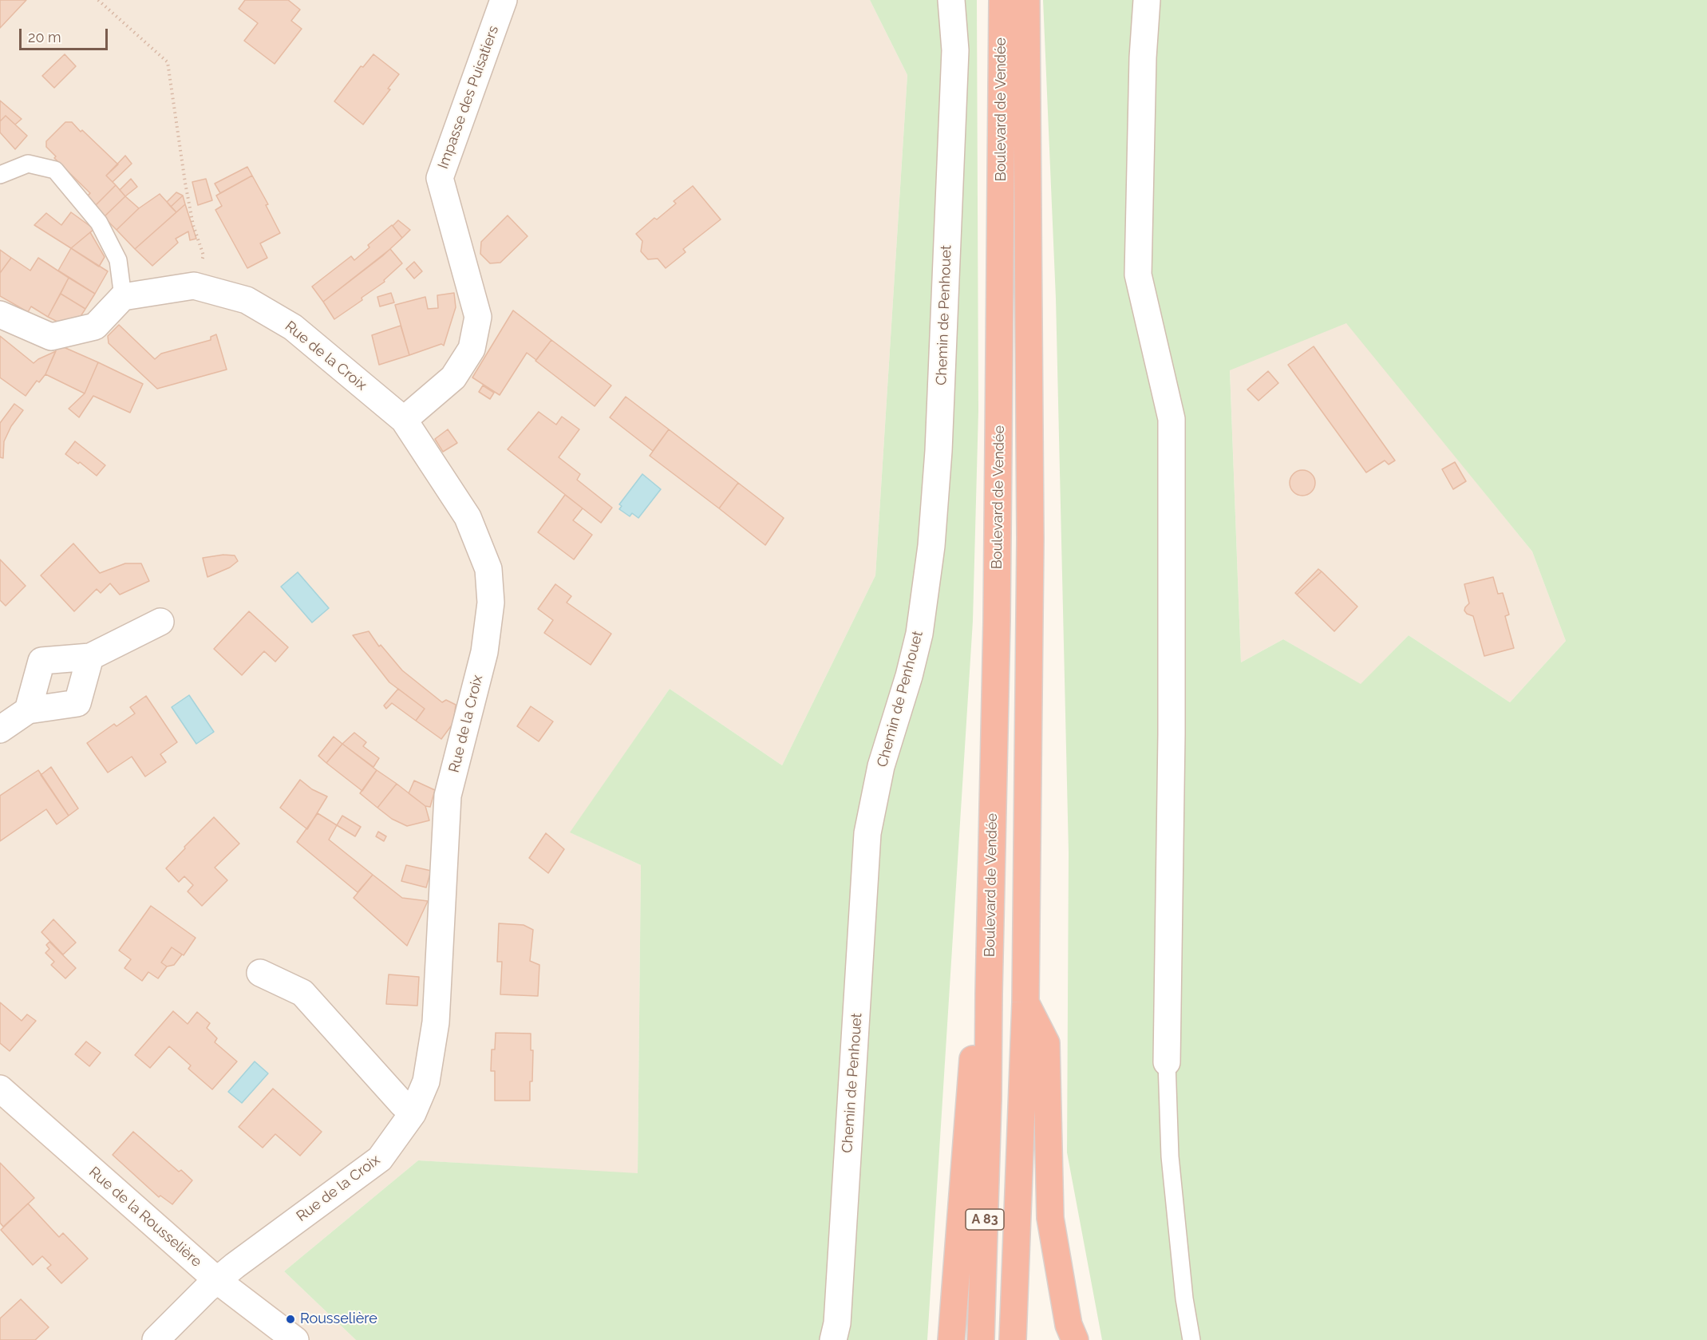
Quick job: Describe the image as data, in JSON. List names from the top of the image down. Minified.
{"streets":{"highway":["Boulevard de Vendée","A 83"],"street":["Impasse des Puisatiers","Chemin de Penhouet","Rue de la Croix","Rue de la Rousselière"]},"crossings":[["Impasse des Puisatiers","Rue de la Croix"],["Rue de la Croix","Rue de la Rousselière"]],"places":["Rousselière"],"scale_bar":"20 m"}
